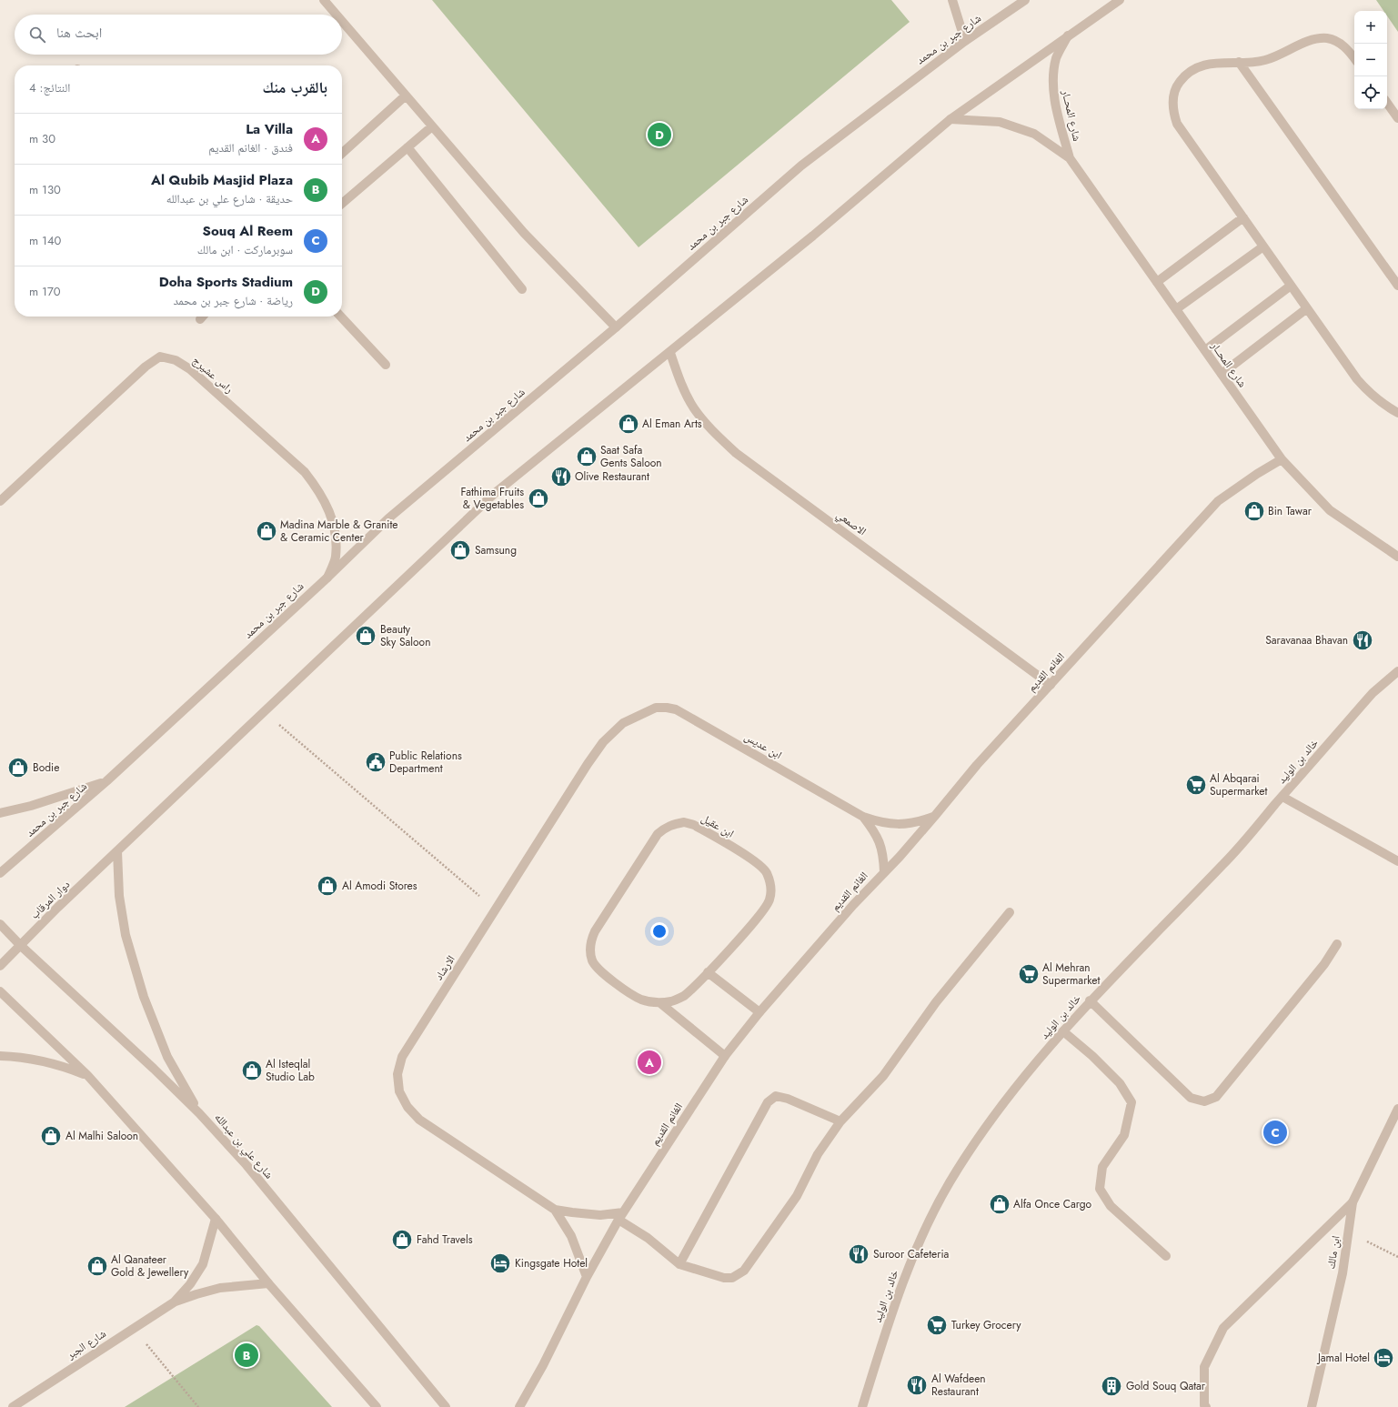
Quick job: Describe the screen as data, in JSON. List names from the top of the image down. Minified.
{"streets":{"street":["شارع جبر بن محمد","شارع المحــار","راس عشيرج","الاصمعي","الغانم القديم","ابن عديس","خالد بن الوليد","ابن عقيل","دوار المرقاب","الارشاد","شارع علي بن عبدالله","ابن مالك","شارع الجبر"]},"crossings":[["شارع جبر بن محمد","راس عشيرج"],["شارع المحــار","الغانم القديم"],["الاصمعي","الغانم القديم"],["الغانم القديم","ابن عديس"],["ابن عديس","الارشاد"],["دوار المرقاب","شارع علي بن عبدالله"]],"places":{"shop":["Al Eman Arts","Saat Safa Gents Saloon","Fathima Fruits & Vegetables","Bin Tawar","Madina Marble & Granite & Ceramic Center","Samsung","Beauty Sky Saloon","Bodie","Al Amodi Stores","Al Isteqlal Studio Lab","Al Malhi Saloon","Alfa Once Cargo","Fahd Travels","Al Qanateer Gold & Jewellery"],"restaurant":["Olive Restaurant","Saravanaa Bhavan","Suroor Cafeteria","Al Wafdeen Restaurant"],"public building":["Public Relations Department"],"supermarket":["Al Abqarai Supermarket","Al Mehran Supermarket","Turkey Grocery"],"hotel":["Kingsgate Hotel","Jamal Hotel"],"building":["Gold Souq Qatar"]},"page":{"map_buttons":["+","−"],"search":"ابحث هنا","heading":["بالقرب منك","النتائج: 4"],"list":[{"mark":"A","name":"La Villa","note":"فندق · الغانم القديم","value":"30 m"},{"mark":"B","name":"Al Qubib Masjid Plaza","note":"حديقة · شارع علي بن عبدالله","value":"130 m"},{"mark":"C","name":"Souq Al Reem","note":"سوبرماركت · ابن مالك","value":"140 m"},{"mark":"D","name":"Doha Sports Stadium","note":"رياضة · شارع جبر بن محمد","value":"170 m"}],"pins":["D","A","C","B"]}}
